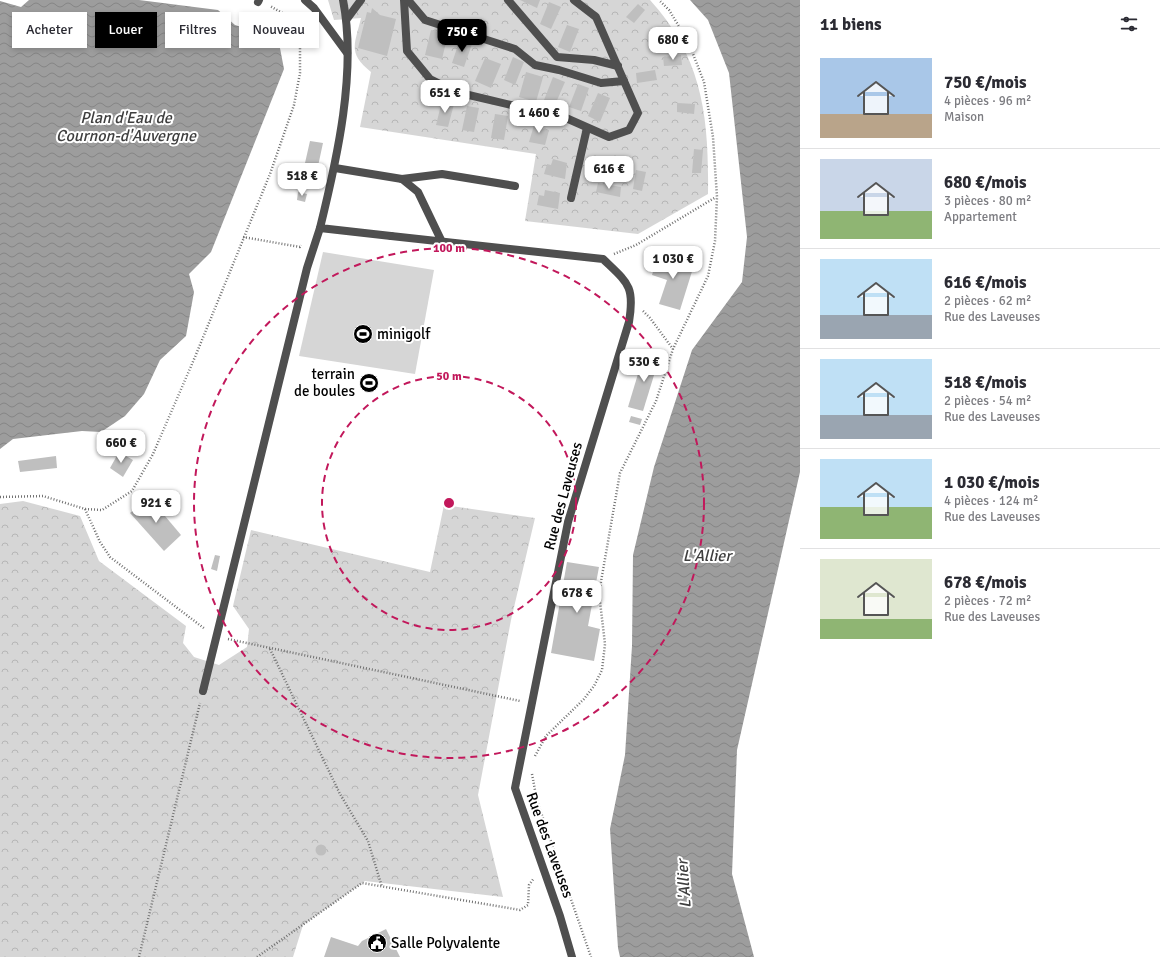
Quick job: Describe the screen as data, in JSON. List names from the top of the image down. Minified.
{"streets":{"street":["Rue des Laveuses"]},"water":["Plan d'Eau de Cournon-d'Auvergne","L'Allier"],"places":{"sports":["minigolf","terrain de boules"],"public building":["Salle Polyvalente"]},"page":{"heading":"11 biens","chip":["Acheter","Louer","Filtres","Nouveau"],"price":["750 €","680 €","651 €","1 460 €","616 €","518 €","1 030 €","530 €","660 €","921 €","678 €"],"list":[{"name":"750 €/mois","note":"4 pièces · 96 m² · Maison"},{"name":"680 €/mois","note":"3 pièces · 80 m² · Appartement"},{"name":"616 €/mois","note":"2 pièces · 62 m² · Rue des Laveuses"},{"name":"518 €/mois","note":"2 pièces · 54 m² · Rue des Laveuses"},{"name":"1 030 €/mois","note":"4 pièces · 124 m² · Rue des Laveuses"},{"name":"678 €/mois","note":"2 pièces · 72 m² · Rue des Laveuses"}]},"rings":["100 m","50 m"]}
